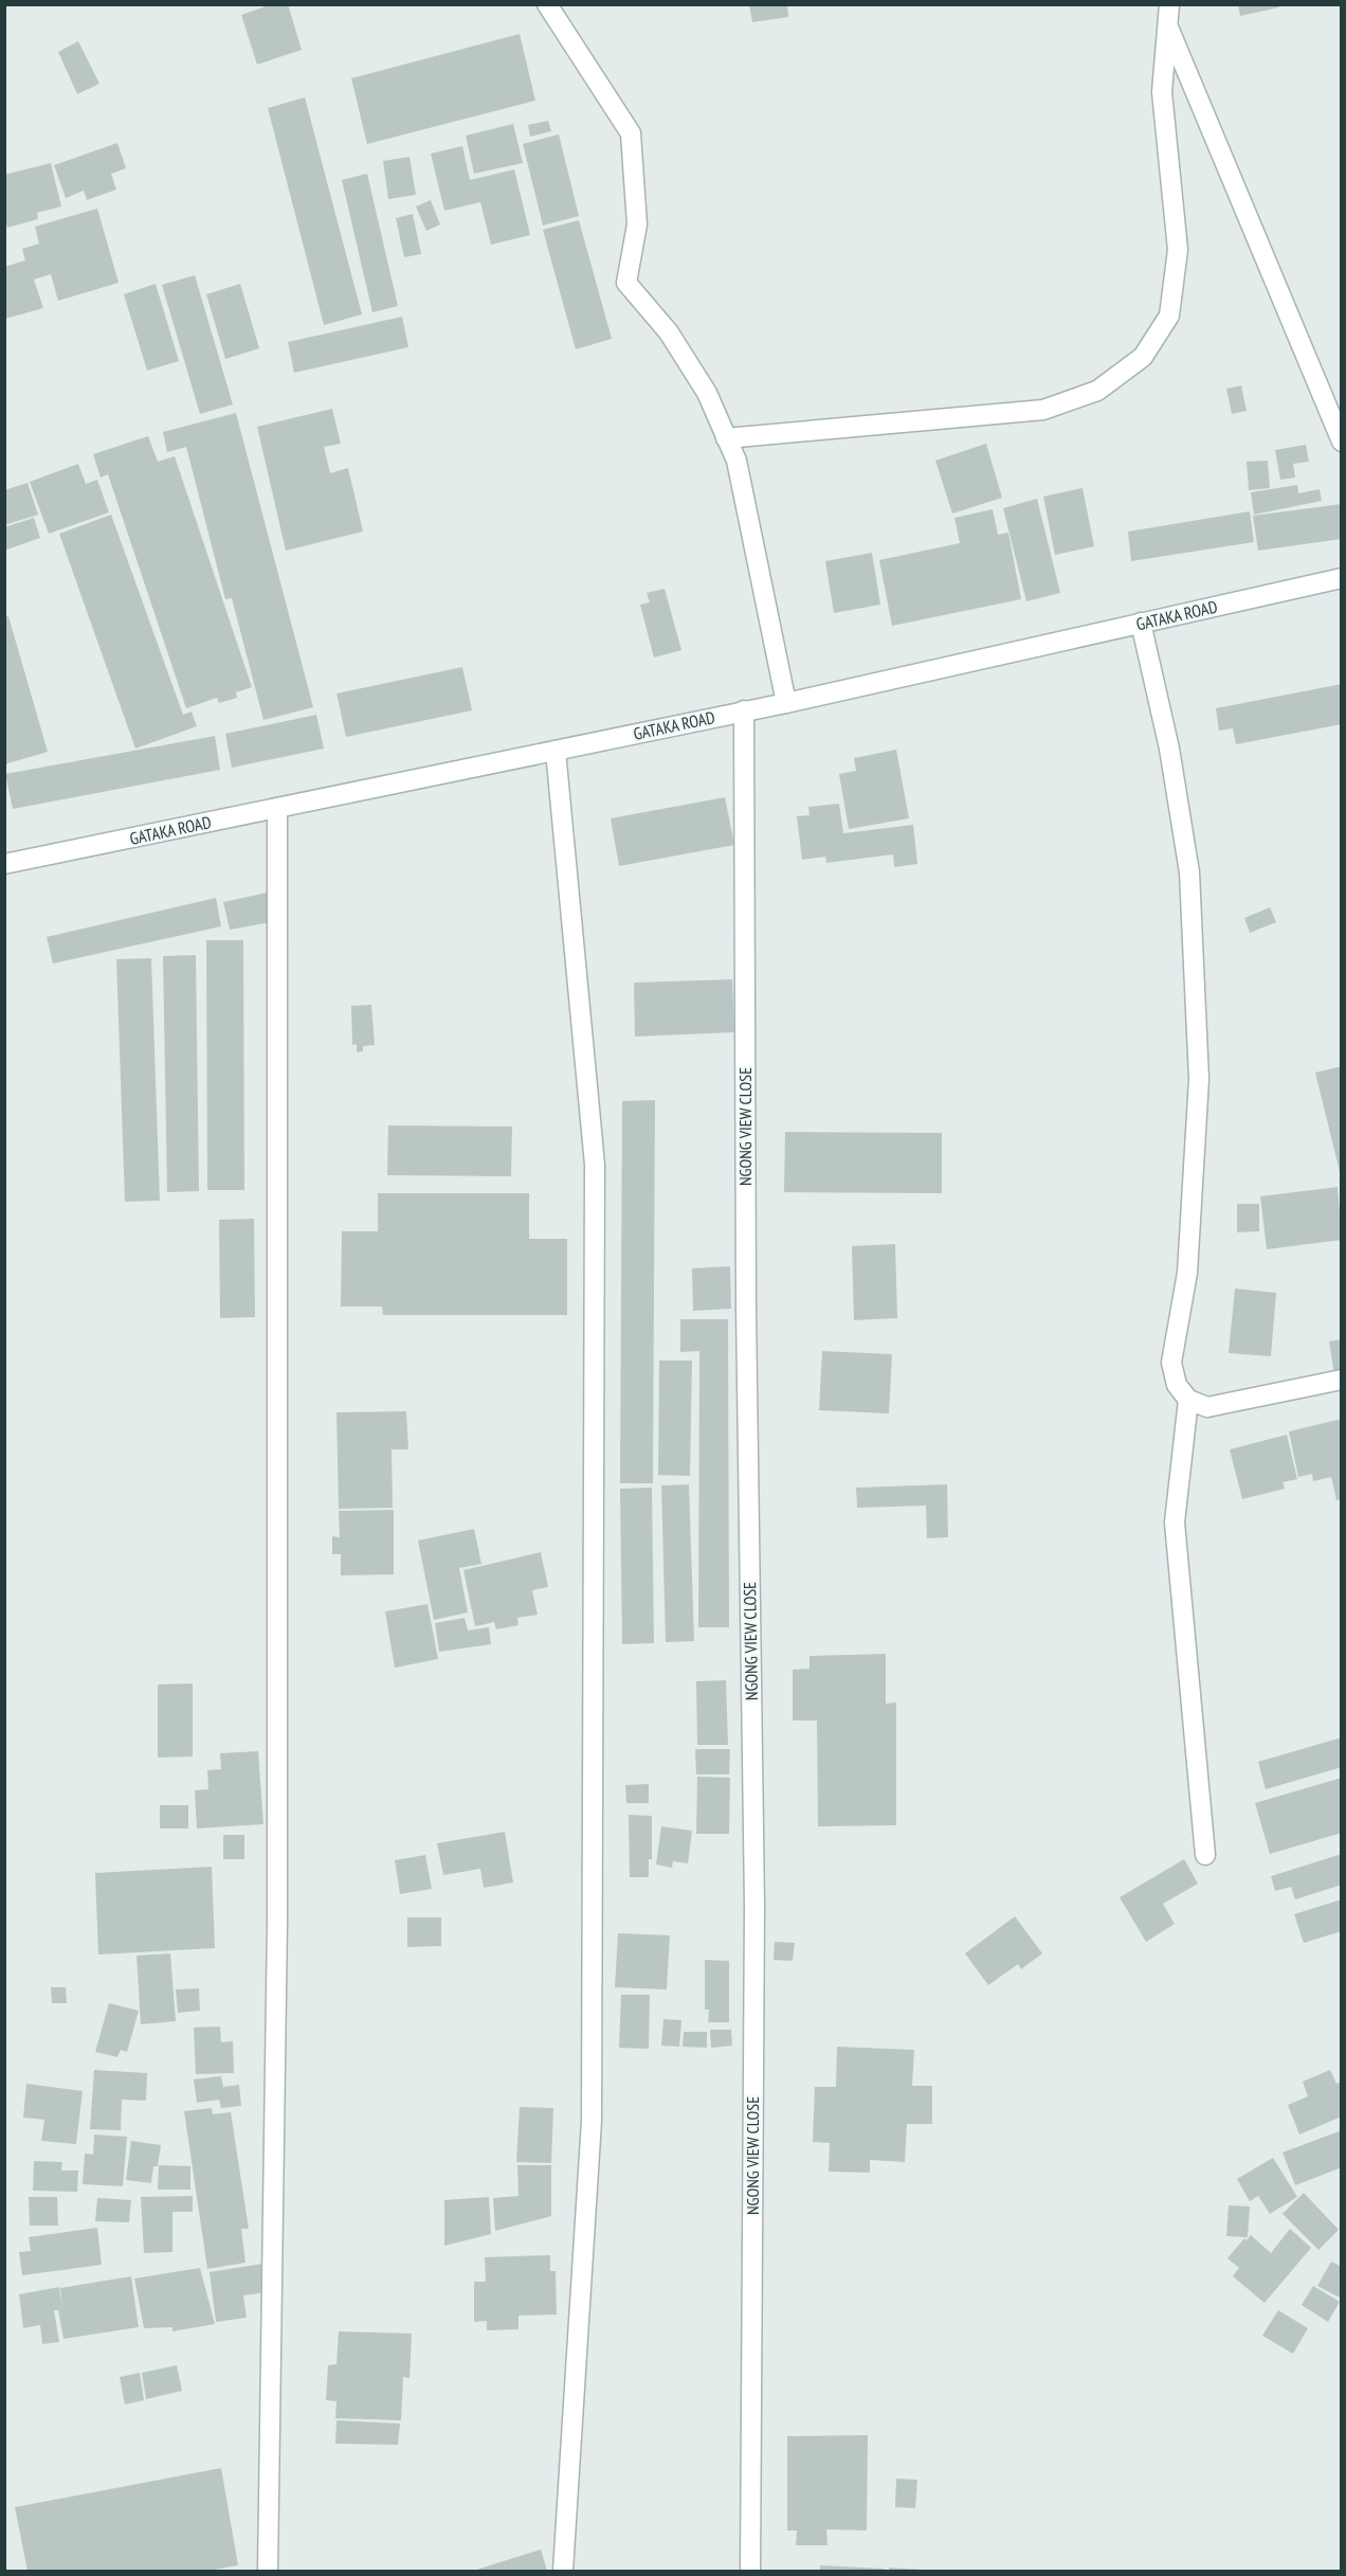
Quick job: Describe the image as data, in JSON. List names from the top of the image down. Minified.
{"streets":{"street":["GATAKA ROAD","NGONG VIEW CLOSE"]},"crossings":[["GATAKA ROAD","NGONG VIEW CLOSE"]]}
